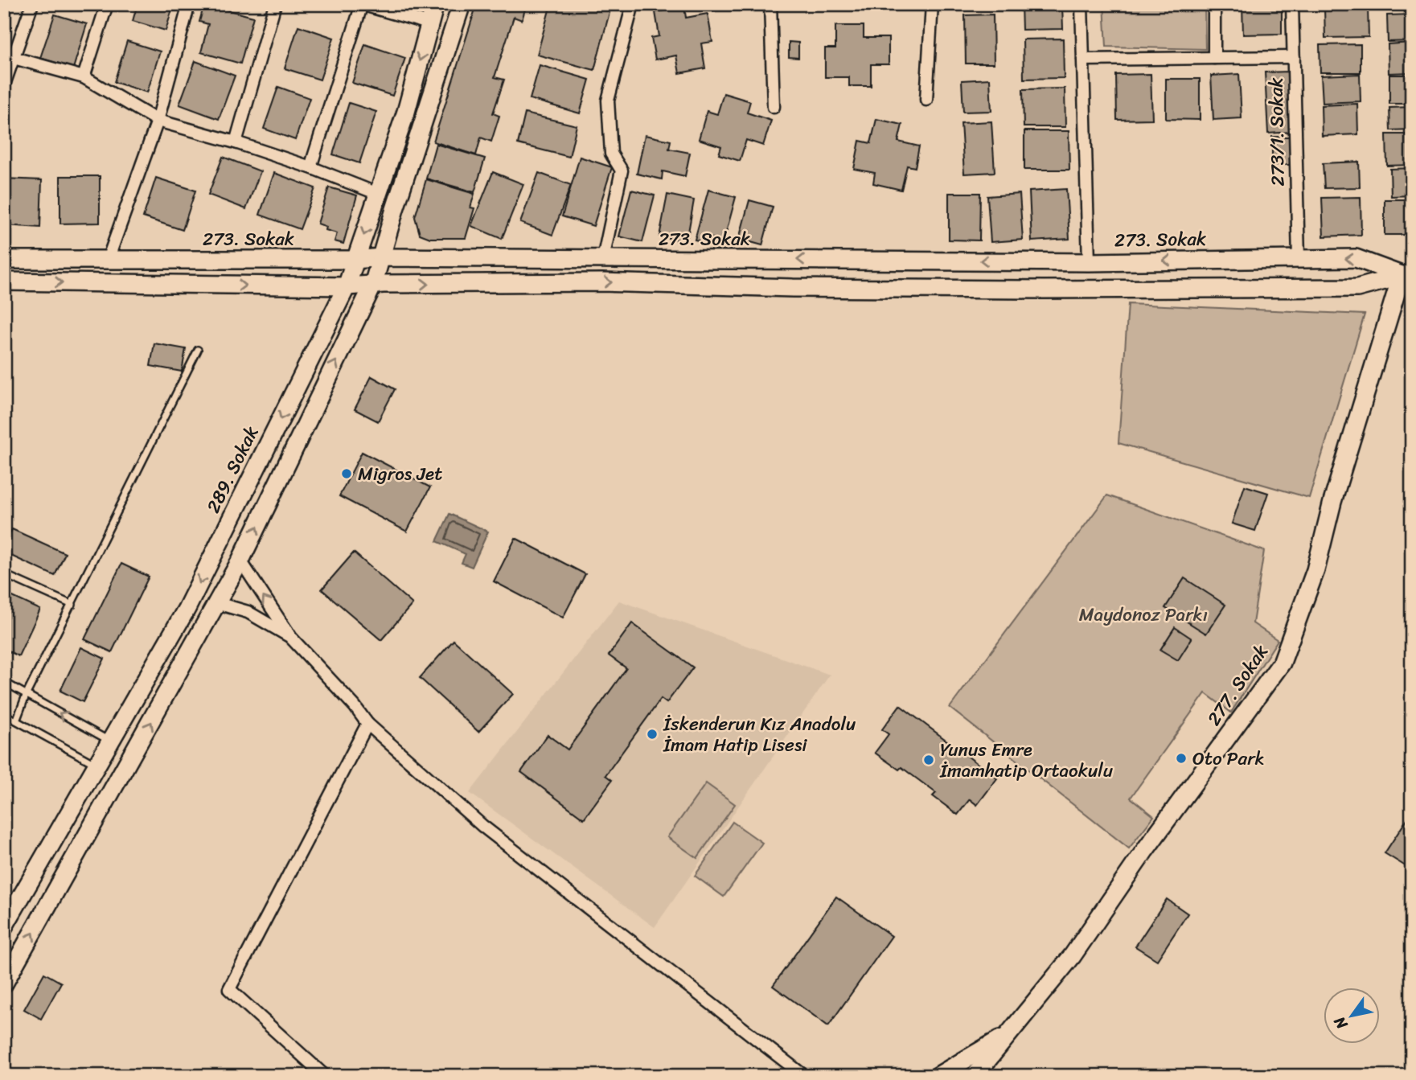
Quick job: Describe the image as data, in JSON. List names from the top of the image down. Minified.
{"streets":{"street":["273/1. Sokak","273. Sokak","289. Sokak","277. Sokak"]},"crossings":[["273/1. Sokak","273. Sokak"],["273. Sokak","289. Sokak"],["273. Sokak","277. Sokak"]],"parks":["Maydonoz Parkı"],"places":["Migros Jet","İskenderun Kız Anadolu İmam Hatip Lisesi","Oto Park","Yunus Emre İmamhatip Ortaokulu"],"north":"bottom left"}
